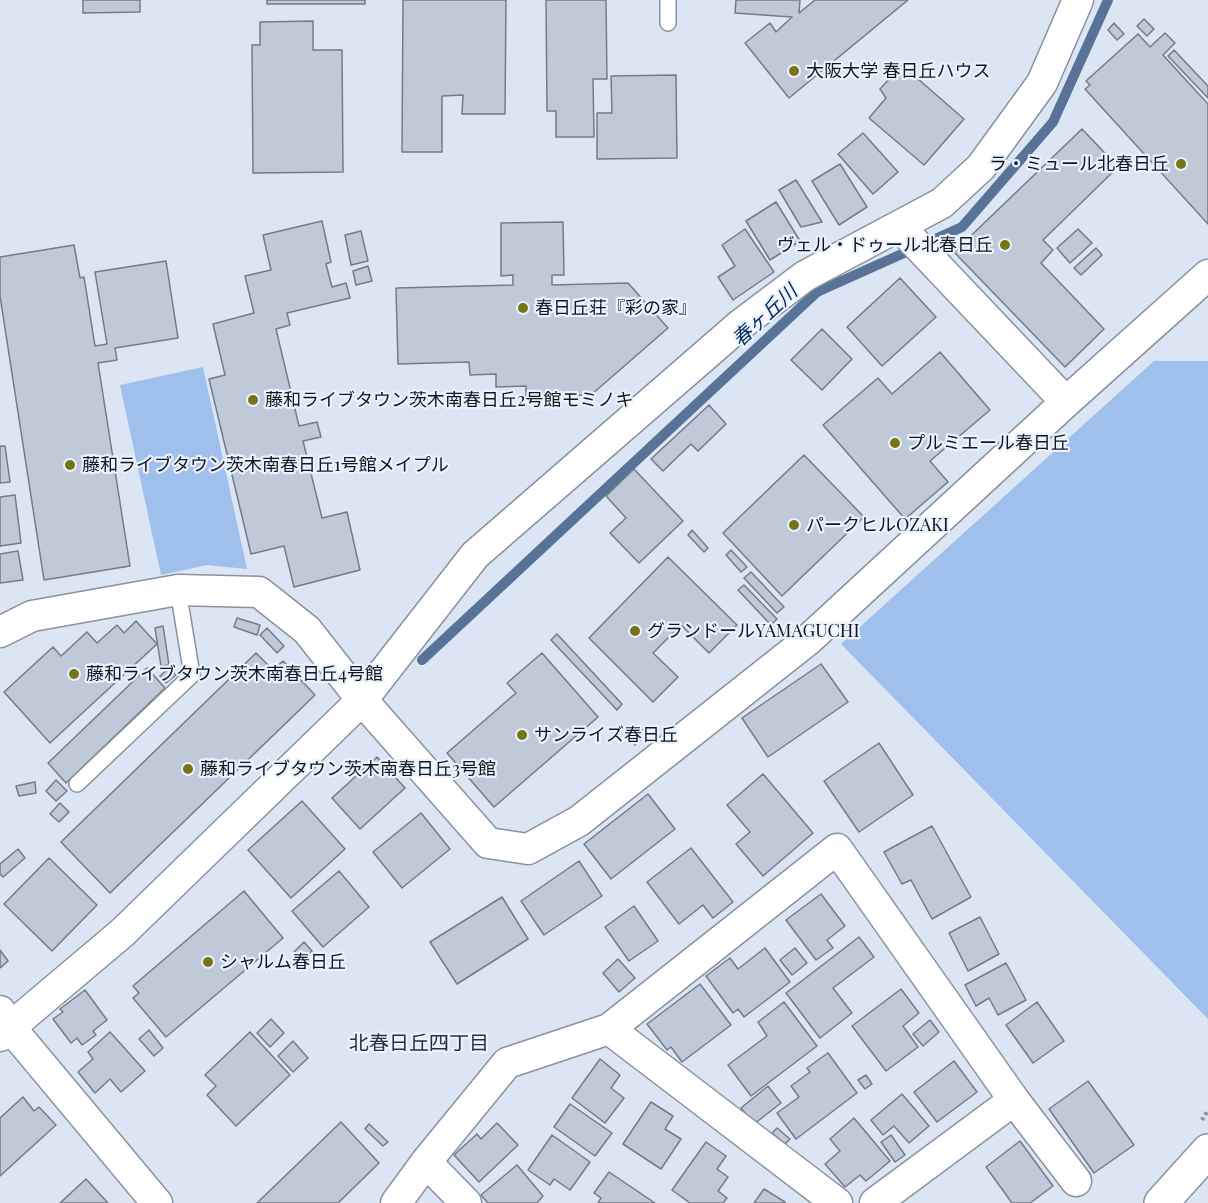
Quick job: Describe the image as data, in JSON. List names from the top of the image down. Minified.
{"districts":["北春日丘四丁目"],"water":["春ヶ丘川"],"places":["大阪大学 春日丘ハウス","ラ・ミュール北春日丘","ヴェル・ドゥール北春日丘","春日丘荘『彩の家』","藤和ライブタウン茨木南春日丘2号館モミノキ","プルミエール春日丘","藤和ライブタウン茨木南春日丘1号館メイプル","パークヒルOZAKI","グランドールYAMAGUCHI","藤和ライブタウン茨木南春日丘4号館","サンライズ春日丘","藤和ライブタウン茨木南春日丘3号館","シャルム春日丘"]}
